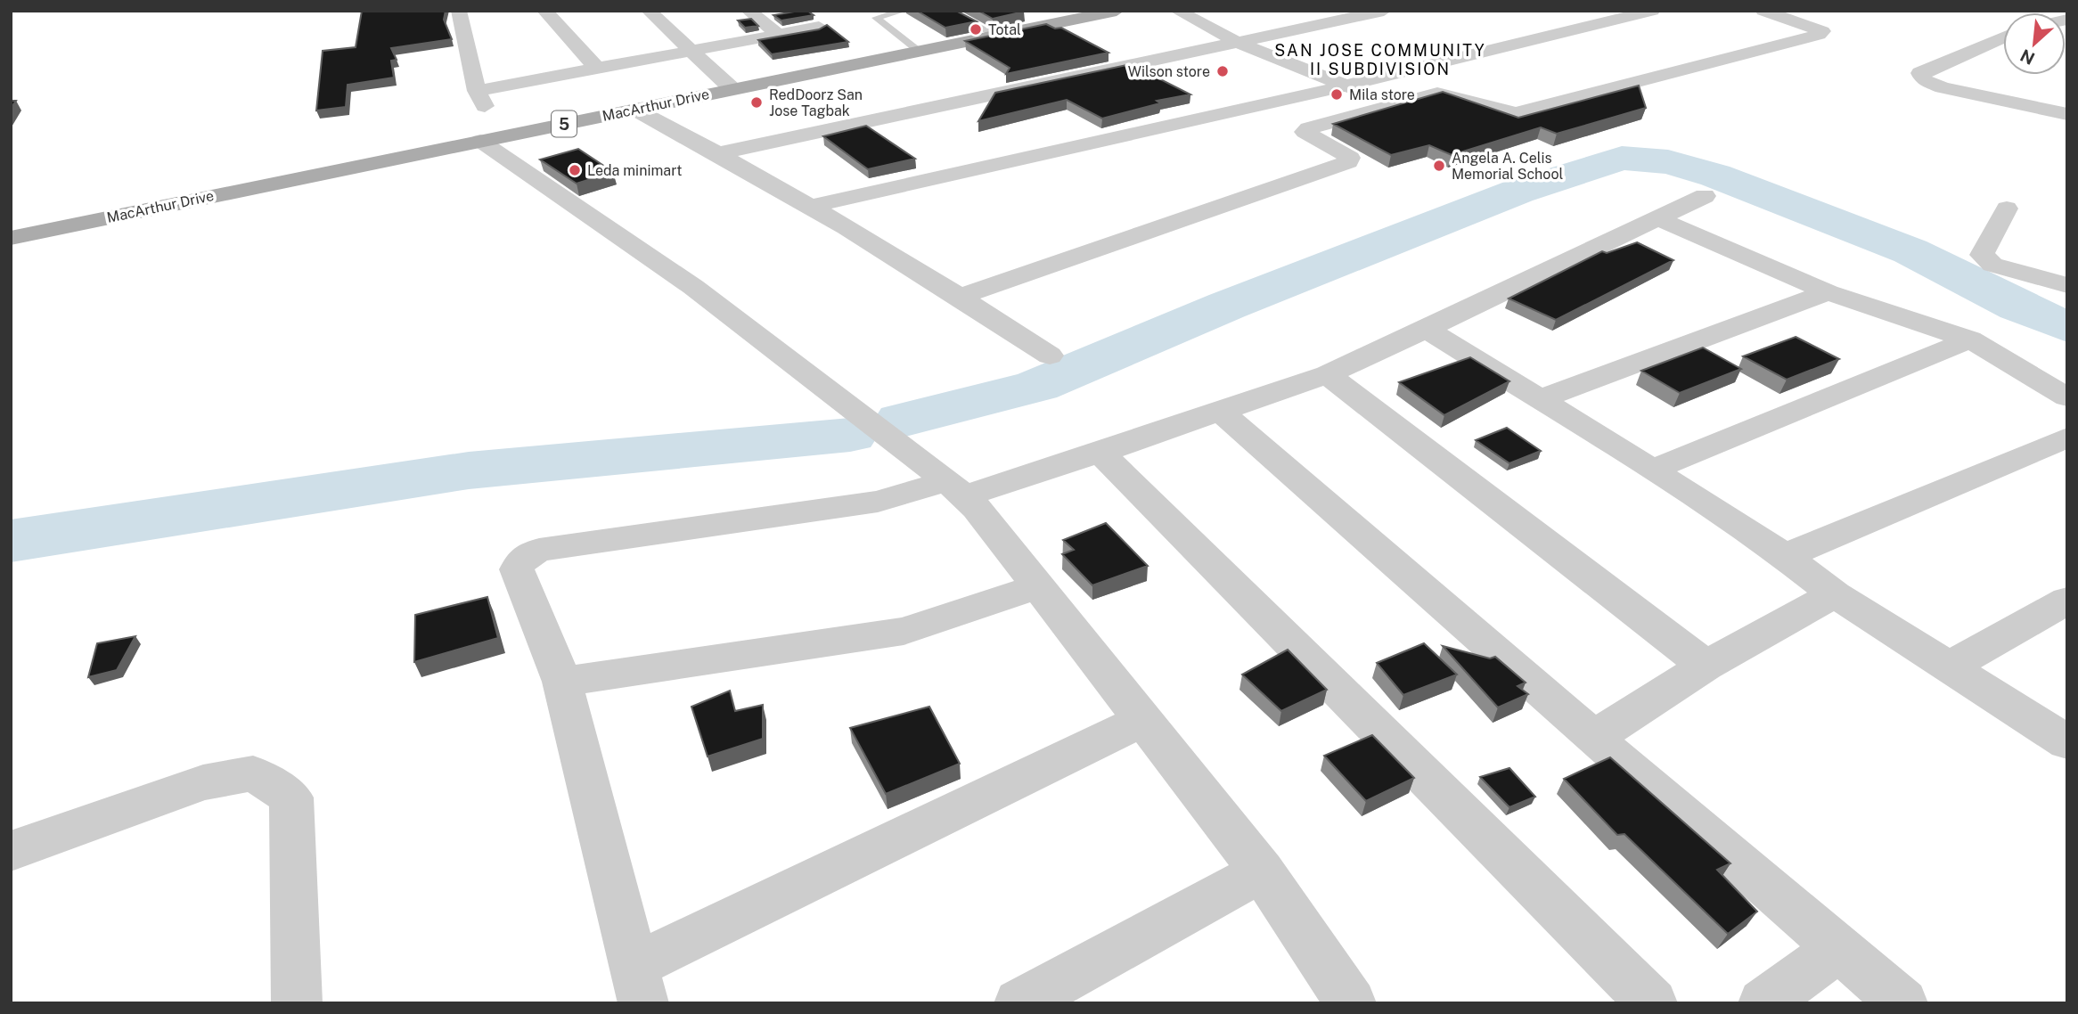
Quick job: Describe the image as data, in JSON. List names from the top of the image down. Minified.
{"streets":{"main road":["MacArthur Drive","5"]},"districts":["SAN JOSE COMMUNITY II SUBDIVISION"],"places":["Total","Wilson store","Mila store","RedDoorz San Jose Tagbak","Angela A. Celis Memorial School","Leda minimart"],"north":"bottom left"}
